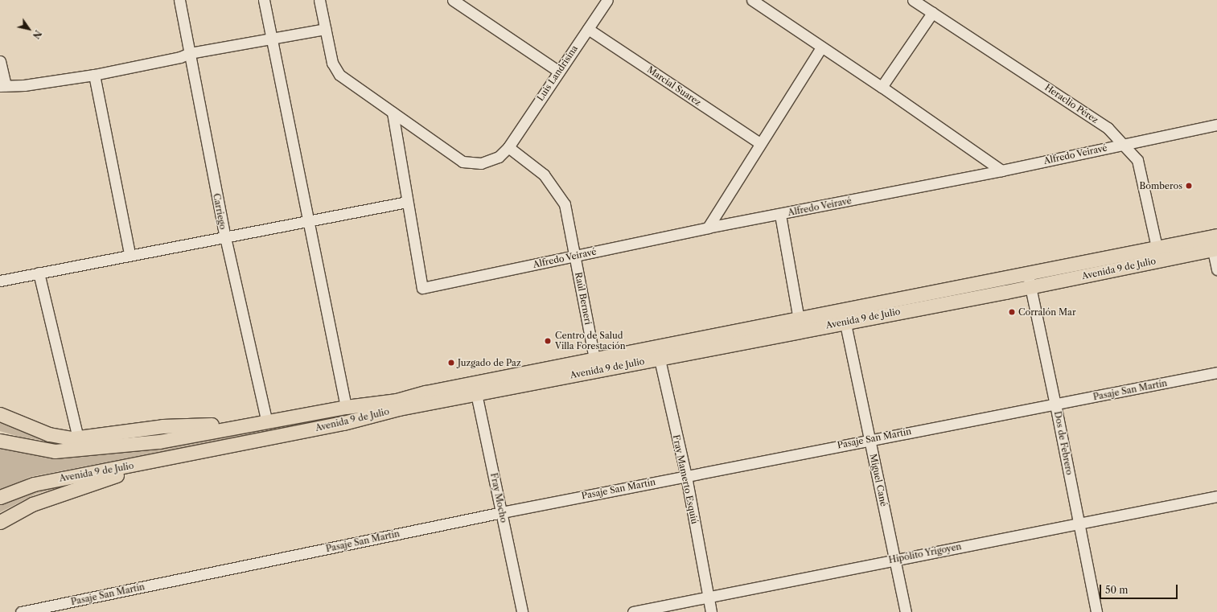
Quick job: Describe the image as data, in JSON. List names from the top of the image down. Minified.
{"streets":{"main road":["Avenida 9 de Julio"],"street":["Luis Landrisina","Marcial Suarez","Heraclio Pérez","Alfredo Veiravé","Carriego","Raúl Berneri","Pasaje San Martín","Dos de Febrero","Fray Mamerto Esquiú","Miguel Cané","Fray Mocho","Hipólito Yrigoyen"]},"crossings":[["Luis Landrisina","Marcial Suarez"],["Luis Landrisina","Raúl Berneri"],["Heraclio Pérez","Alfredo Veiravé"],["Heraclio Pérez","Avenida 9 de Julio"],["Alfredo Veiravé","Raúl Berneri"],["Carriego","Avenida 9 de Julio"],["Avenida 9 de Julio","Raúl Berneri"],["Avenida 9 de Julio","Dos de Febrero"],["Avenida 9 de Julio","Fray Mamerto Esquiú"],["Avenida 9 de Julio","Miguel Cané"],["Avenida 9 de Julio","Fray Mocho"],["Pasaje San Martín","Dos de Febrero"],["Pasaje San Martín","Fray Mamerto Esquiú"],["Pasaje San Martín","Miguel Cané"],["Pasaje San Martín","Fray Mocho"],["Dos de Febrero","Hipólito Yrigoyen"],["Fray Mamerto Esquiú","Hipólito Yrigoyen"],["Miguel Cané","Hipólito Yrigoyen"]],"places":["Bomberos","Corralón Mar","Centro de Salud Villa Forestación","Juzgado de Paz"],"scale_bar":"50 m","north":"bottom right"}
